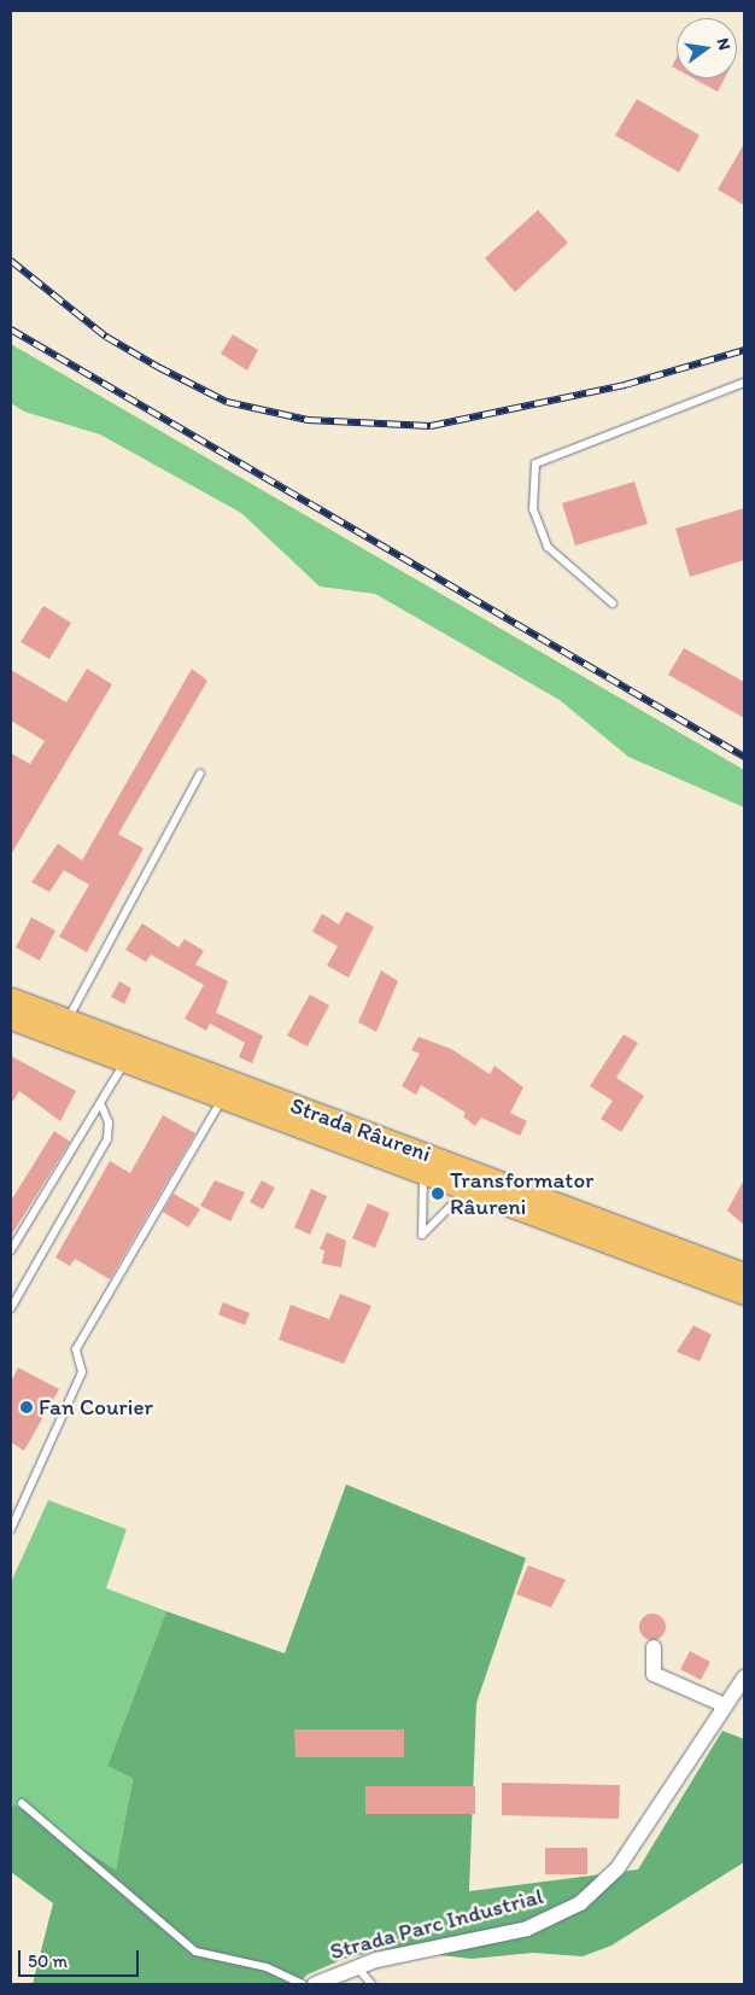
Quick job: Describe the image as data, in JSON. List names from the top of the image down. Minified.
{"streets":{"main road":["Strada Râureni"],"street":["Strada Parc Industrial"]},"places":["Transformator Râureni","Fan Courier"],"scale_bar":"50 m","north":"right"}
